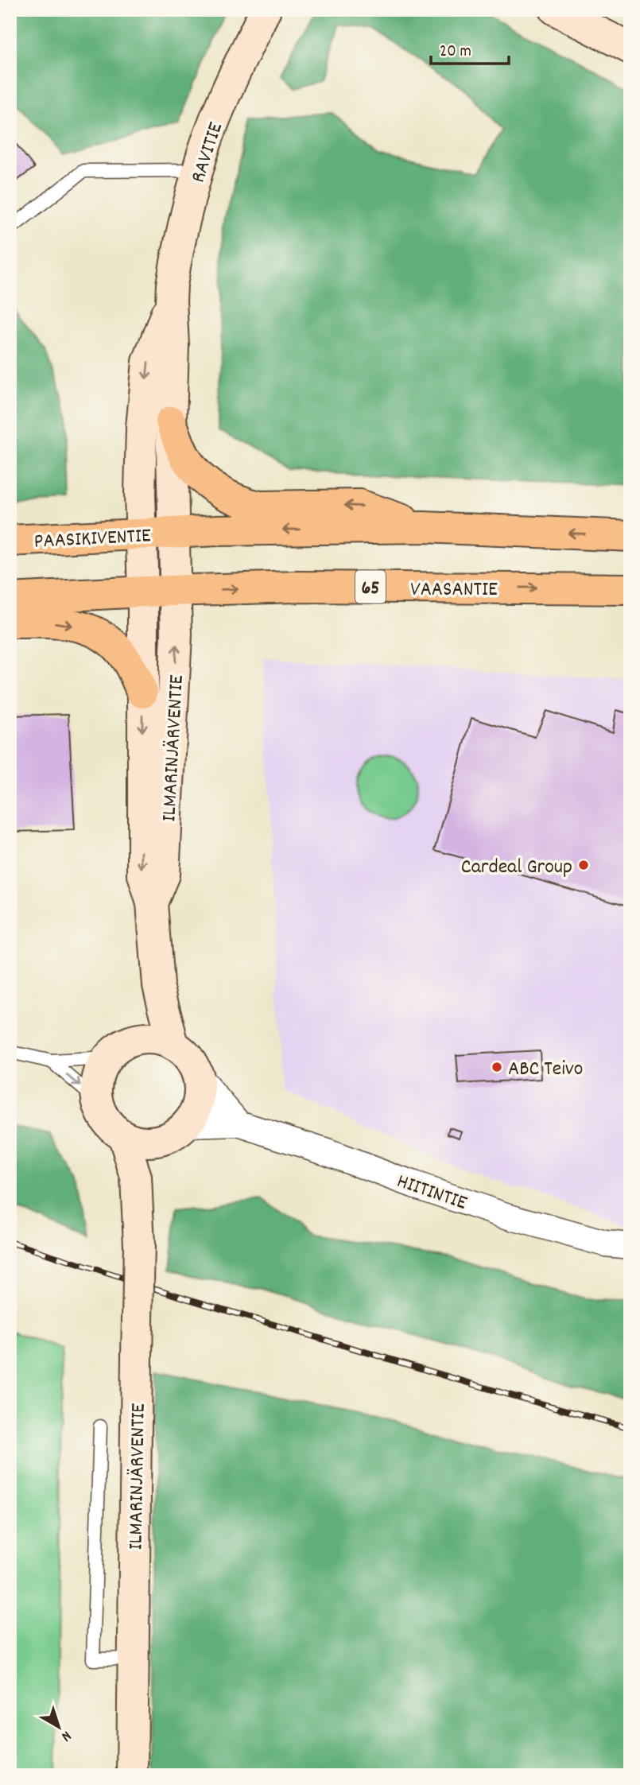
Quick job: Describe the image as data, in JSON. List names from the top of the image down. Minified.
{"streets":{"highway":["PAASIKIVENTIE","65","VAASANTIE"],"main road":["RAVITIE","ILMARINJÄRVENTIE"],"street":["HIITINTIE"]},"crossings":[["RAVITIE","PAASIKIVENTIE"],["RAVITIE","65"],["RAVITIE","VAASANTIE"],["RAVITIE","ILMARINJÄRVENTIE"],["65","VAASANTIE"],["65","ILMARINJÄRVENTIE"],["VAASANTIE","ILMARINJÄRVENTIE"],["ILMARINJÄRVENTIE","HIITINTIE"]],"places":["Cardeal Group","ABC Teivo"],"scale_bar":"20 m","north":"bottom right"}
